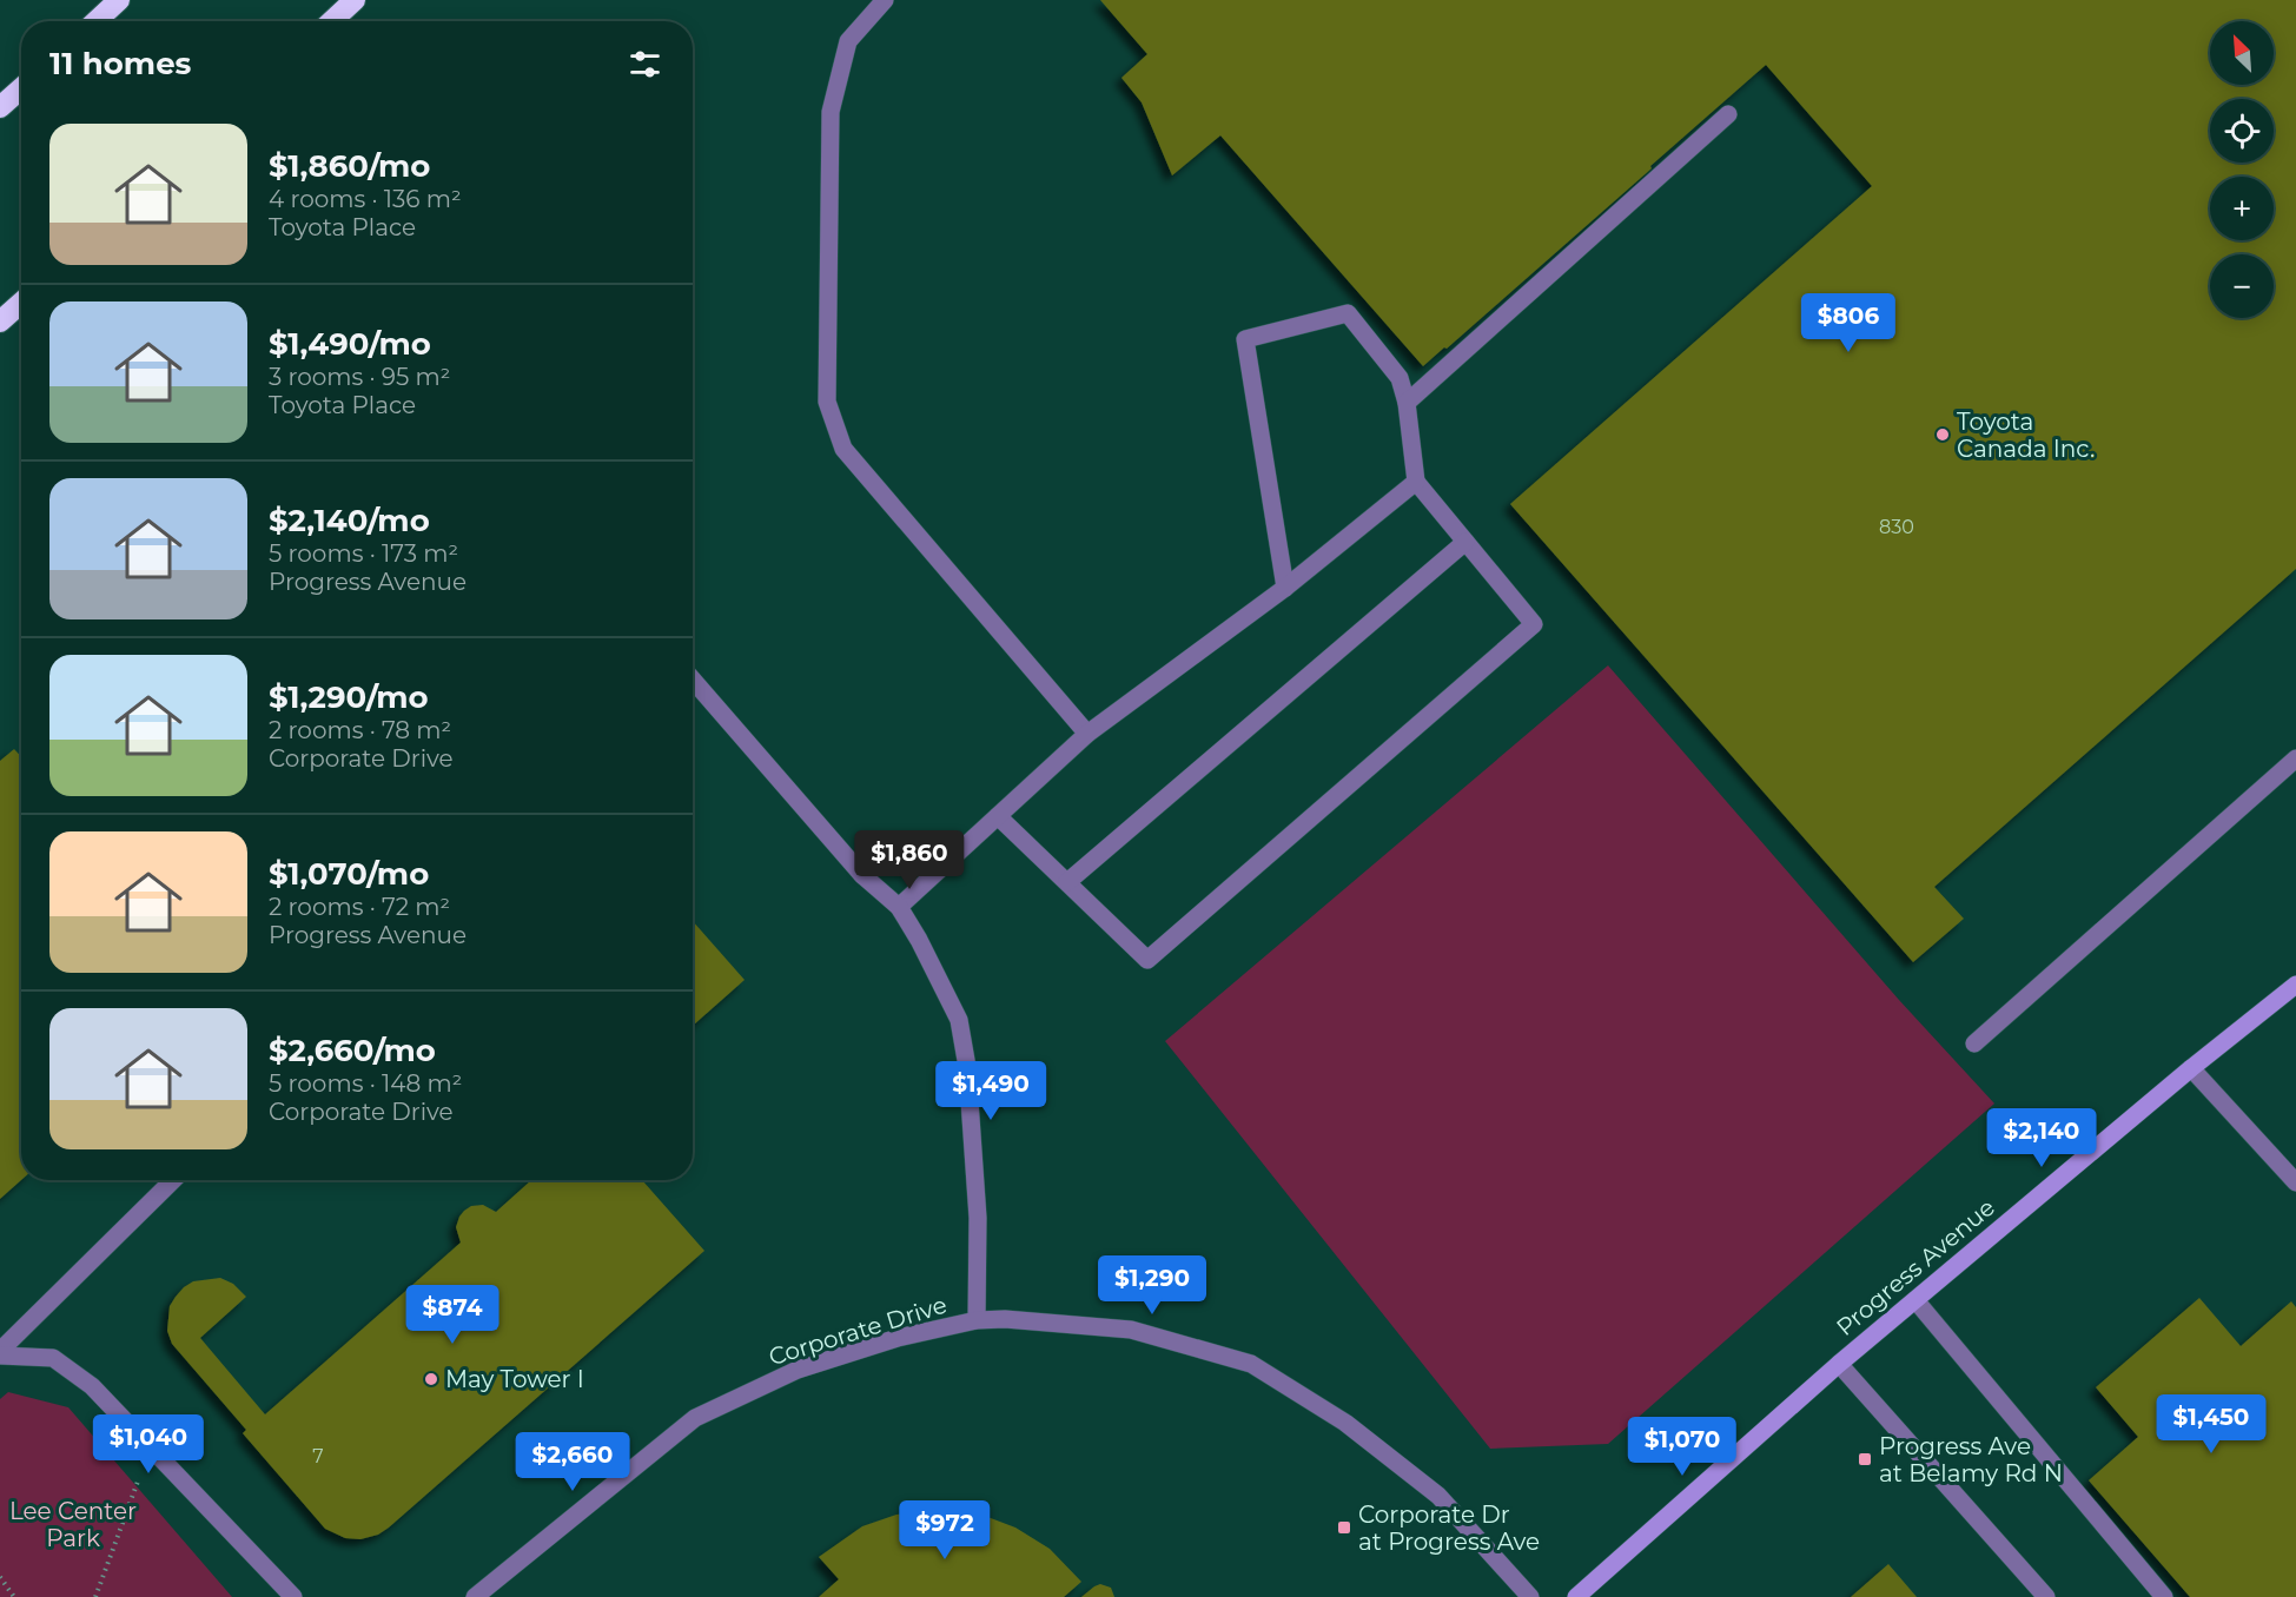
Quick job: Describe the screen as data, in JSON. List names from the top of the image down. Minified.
{"streets":{"main road":["Progress Avenue"],"street":["Corporate Drive"]},"parks":["Lee Center Park"],"places":{"other":["Toyota Canada Inc.","May Tower I"],"transit":["Progress Ave at Belamy Rd N","Corporate Dr at Progress Ave"]},"house_numbers":["830","7"],"north":"top left","page":{"map_buttons":["+","−"],"heading":"11 homes","list":[{"name":"$1,860/mo","note":"4 rooms · 136 m² · Toyota Place"},{"name":"$1,490/mo","note":"3 rooms · 95 m² · Toyota Place"},{"name":"$2,140/mo","note":"5 rooms · 173 m² · Progress Avenue"},{"name":"$1,290/mo","note":"2 rooms · 78 m² · Corporate Drive"},{"name":"$1,070/mo","note":"2 rooms · 72 m² · Progress Avenue"},{"name":"$2,660/mo","note":"5 rooms · 148 m² · Corporate Drive"}],"price":["$806","$1,860","$1,490","$2,140","$1,290","$874","$1,450","$1,040","$1,070","$2,660","$972"]}}
